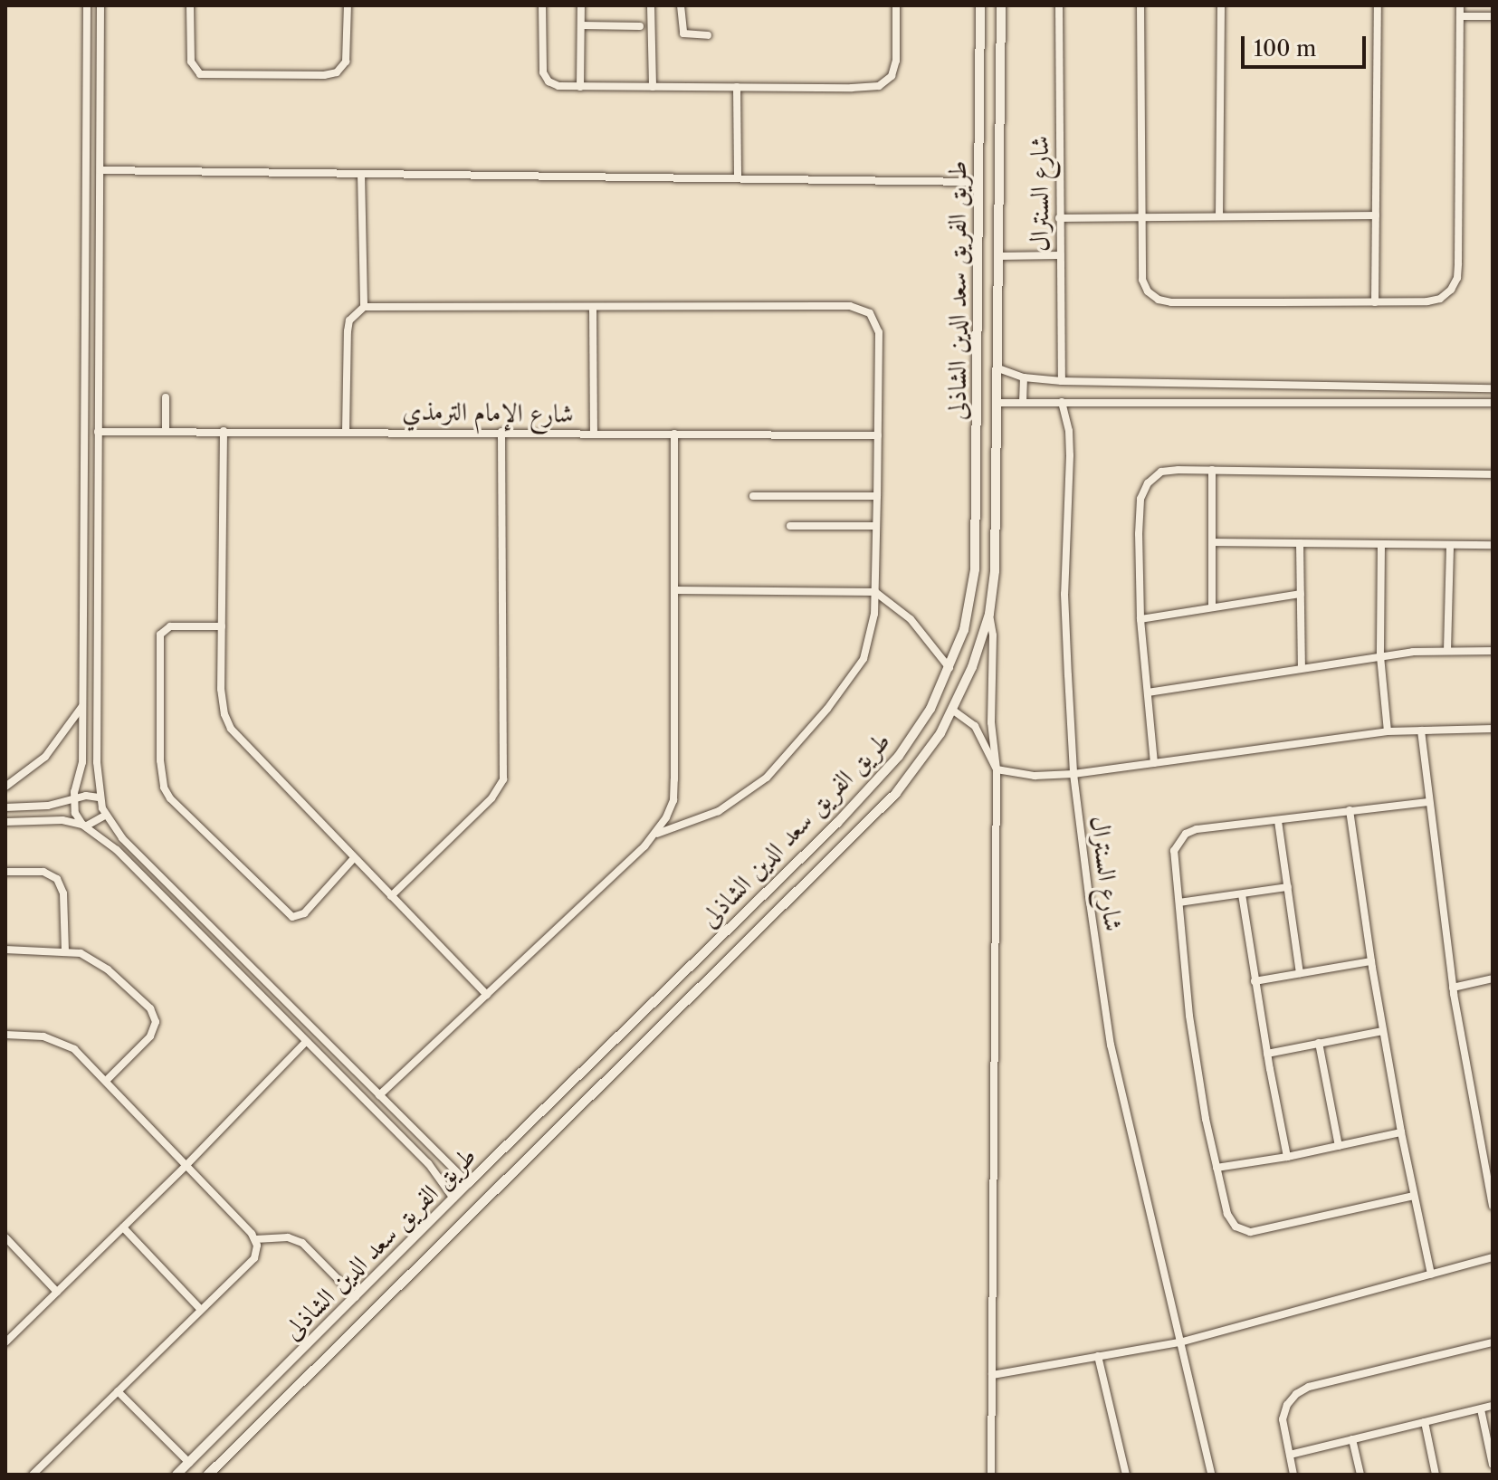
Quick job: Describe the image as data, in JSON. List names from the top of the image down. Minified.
{"streets":{"street":["شارع السنترال","طريق الفريق سعد الدين الشاذلى","شارع الإمام الترمذي"]},"scale_bar":"100 m"}
